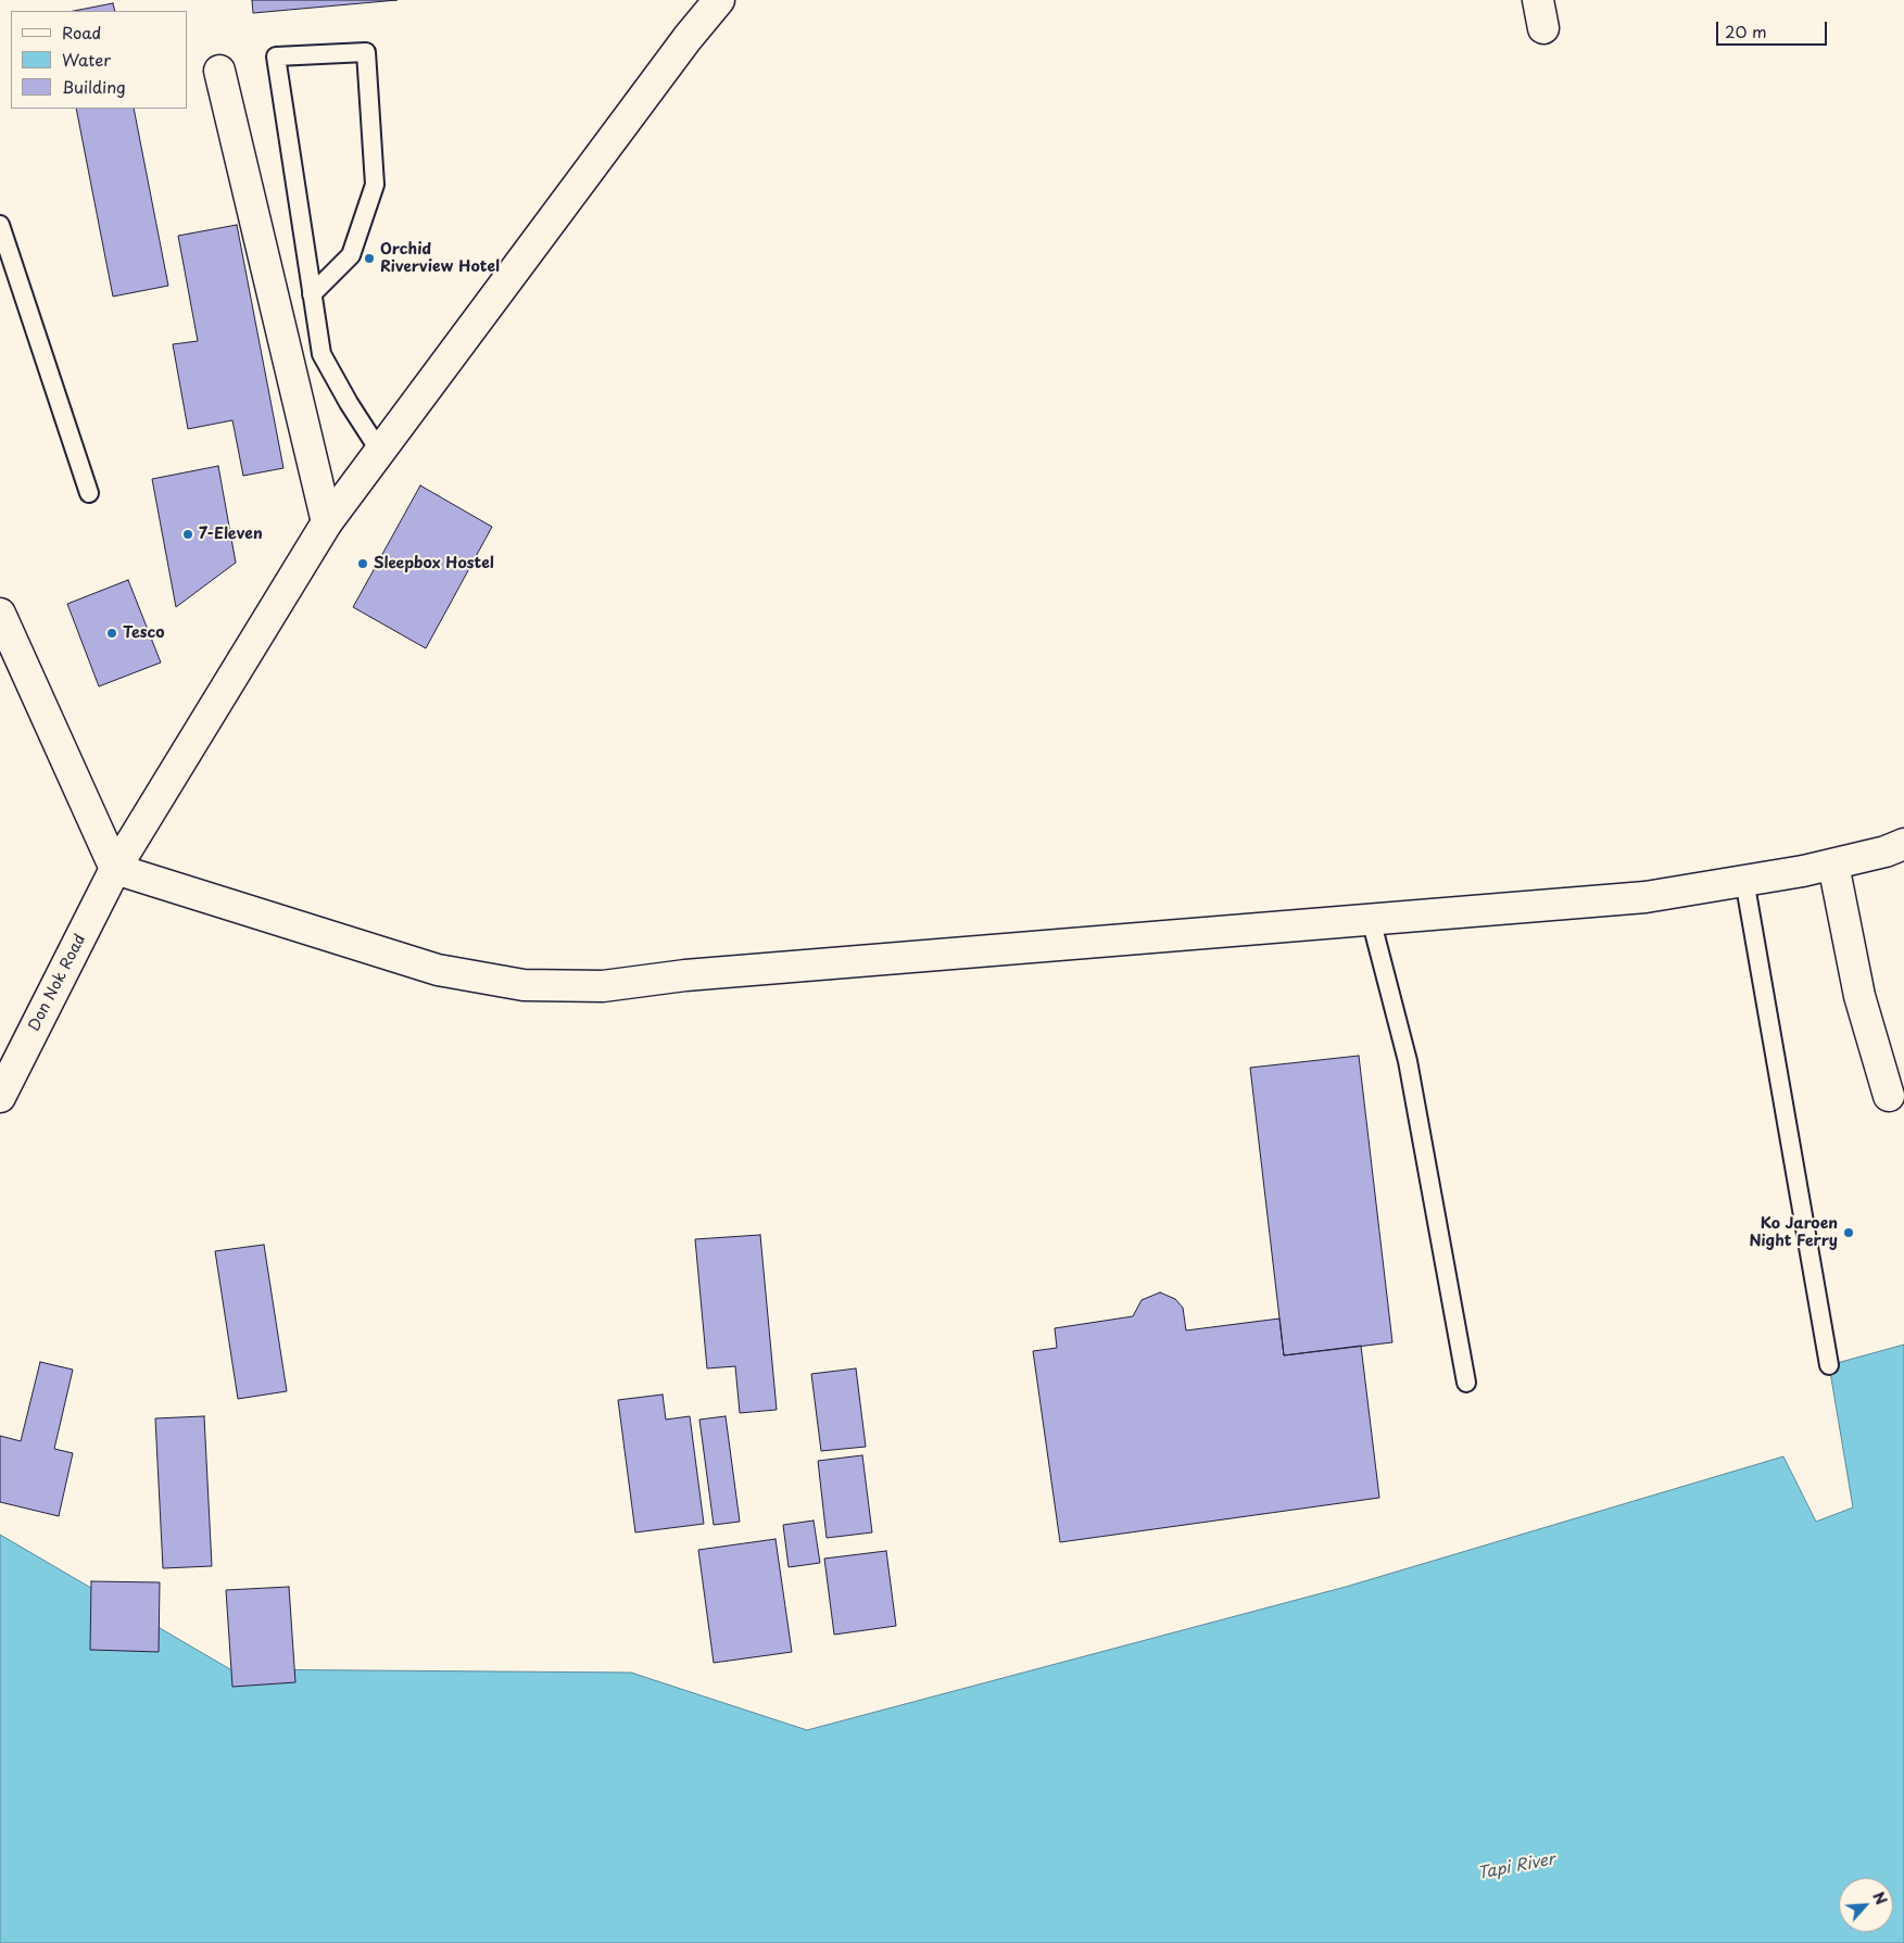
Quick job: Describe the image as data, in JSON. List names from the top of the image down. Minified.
{"streets":{"street":["Don Nok Road"]},"water":["Tapi River"],"places":["Orchid Riverview Hotel","7-Eleven","Sleepbox Hostel","Tesco","Ko Jaroen Night Ferry"],"legend":["Road","Water","Building"],"scale_bar":"20 m","north":"top right"}
